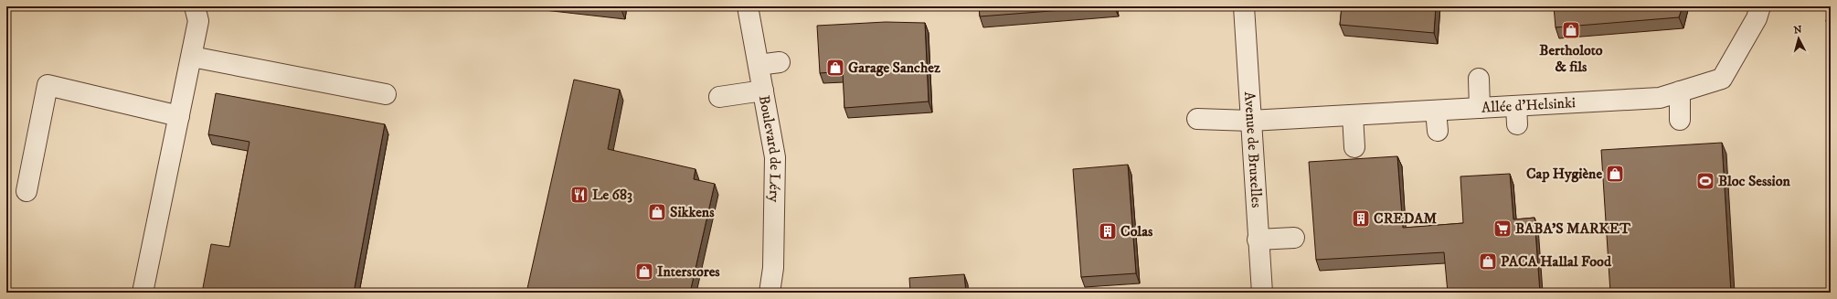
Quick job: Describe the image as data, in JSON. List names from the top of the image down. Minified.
{"streets":{"street":["Allée d'Helsinki","Boulevard de Léry","Avenue de Bruxelles"]},"crossings":[["Allée d'Helsinki","Avenue de Bruxelles"]],"places":{"shop":["Bertholoto & fils","Garage Sanchez","Cap Hygiène","Sikkens","PACA Hallal Food","Interstores"],"sports":["Bloc Session"],"restaurant":["Le 683"],"building":["CREDAM","Colas"],"supermarket":["BABA'S MARKET"]},"north":"top"}
